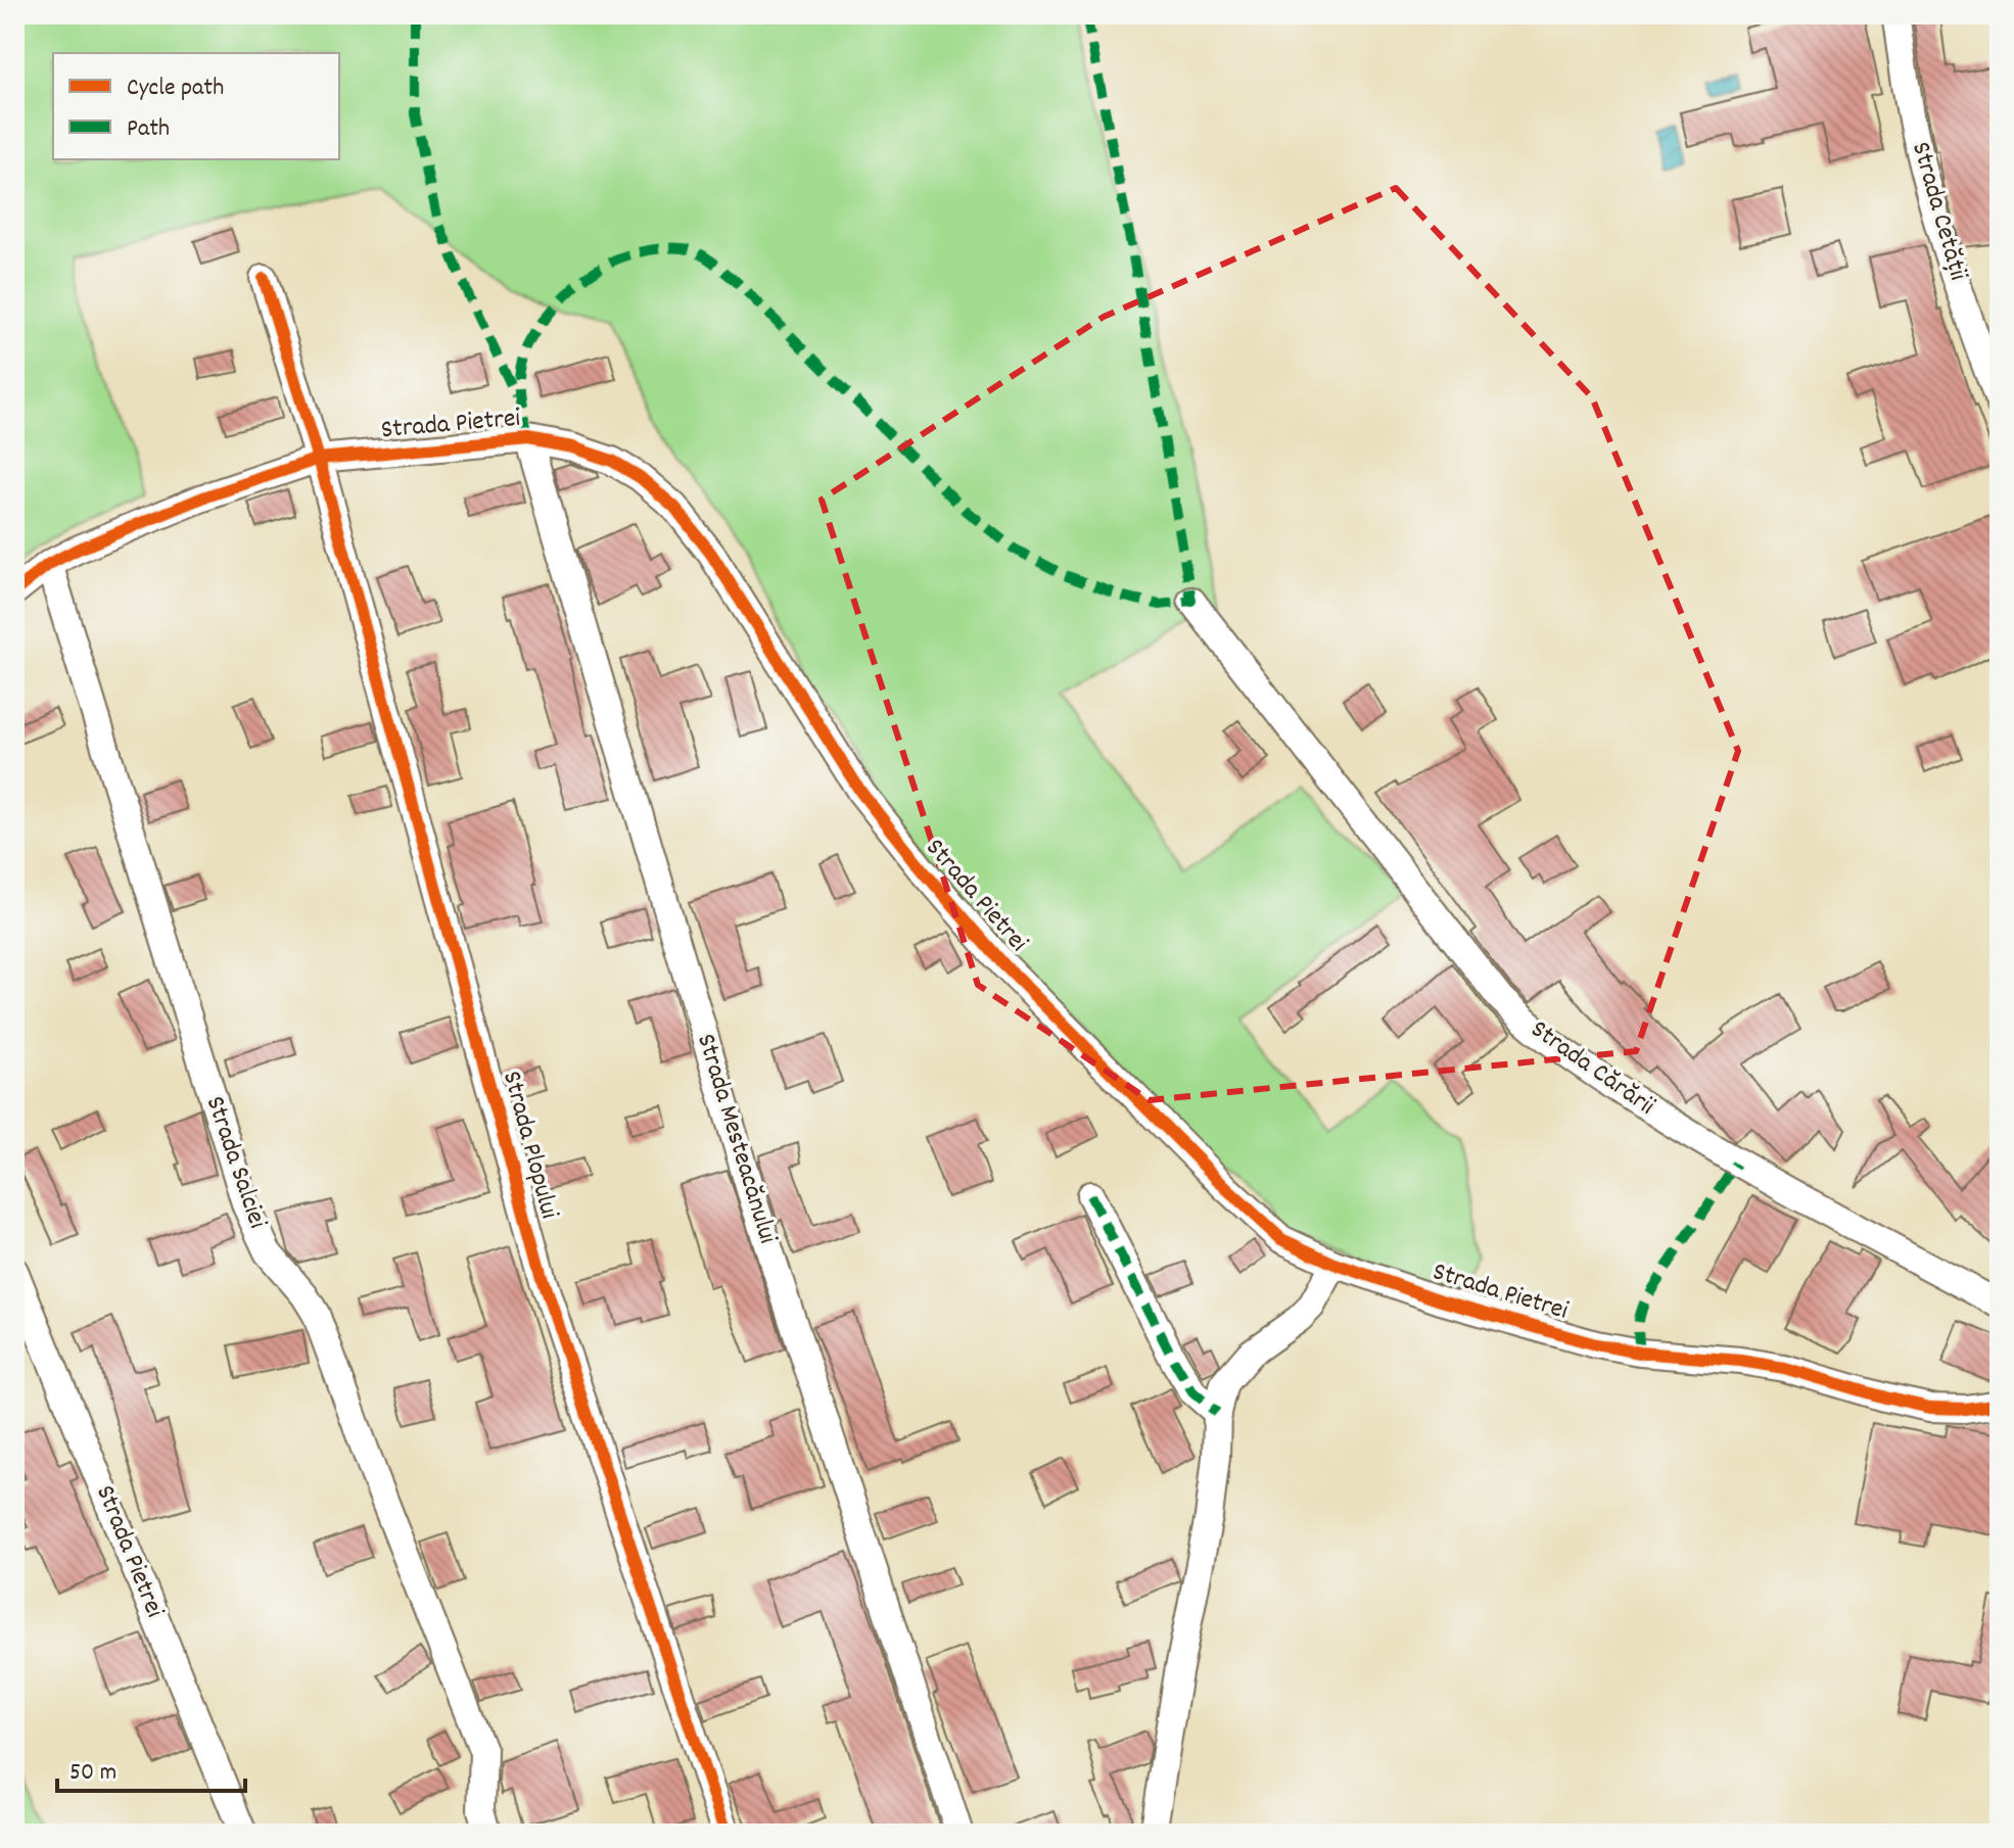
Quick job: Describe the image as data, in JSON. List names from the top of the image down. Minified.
{"streets":{"street":["Strada Cetății","Strada Pietrei","Strada Cărării","Strada Mesteacănului","Strada Plopului","Strada Salciei"]},"crossings":[["Strada Pietrei","Strada Mesteacănului"],["Strada Pietrei","Strada Plopului"],["Strada Pietrei","Strada Salciei"]],"legend":["Cycle path","Path"],"scale_bar":"50 m"}
